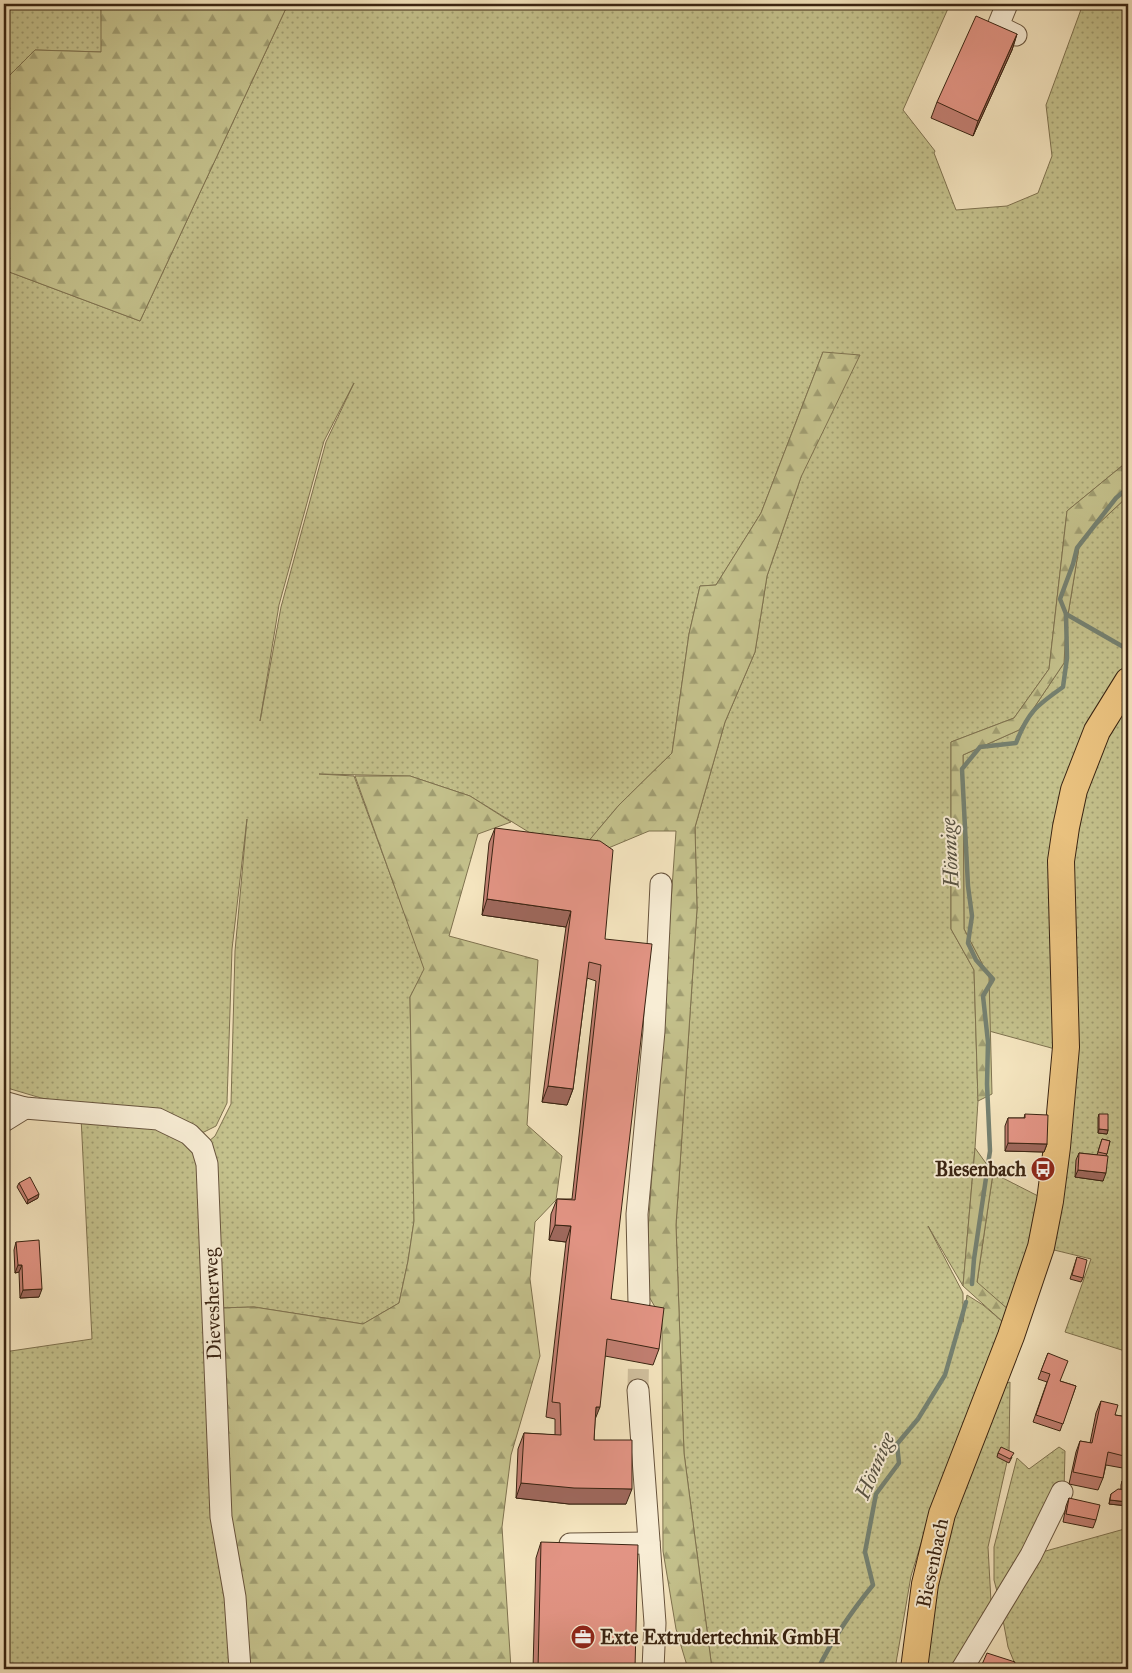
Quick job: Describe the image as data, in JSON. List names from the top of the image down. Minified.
{"streets":{"main road":["Biesenbach"],"street":["Dievesherweg"]},"water":["Hönnige"],"places":{"bus stop":["Biesenbach"],"office":["Exte Extrudertechnik GmbH"]}}
